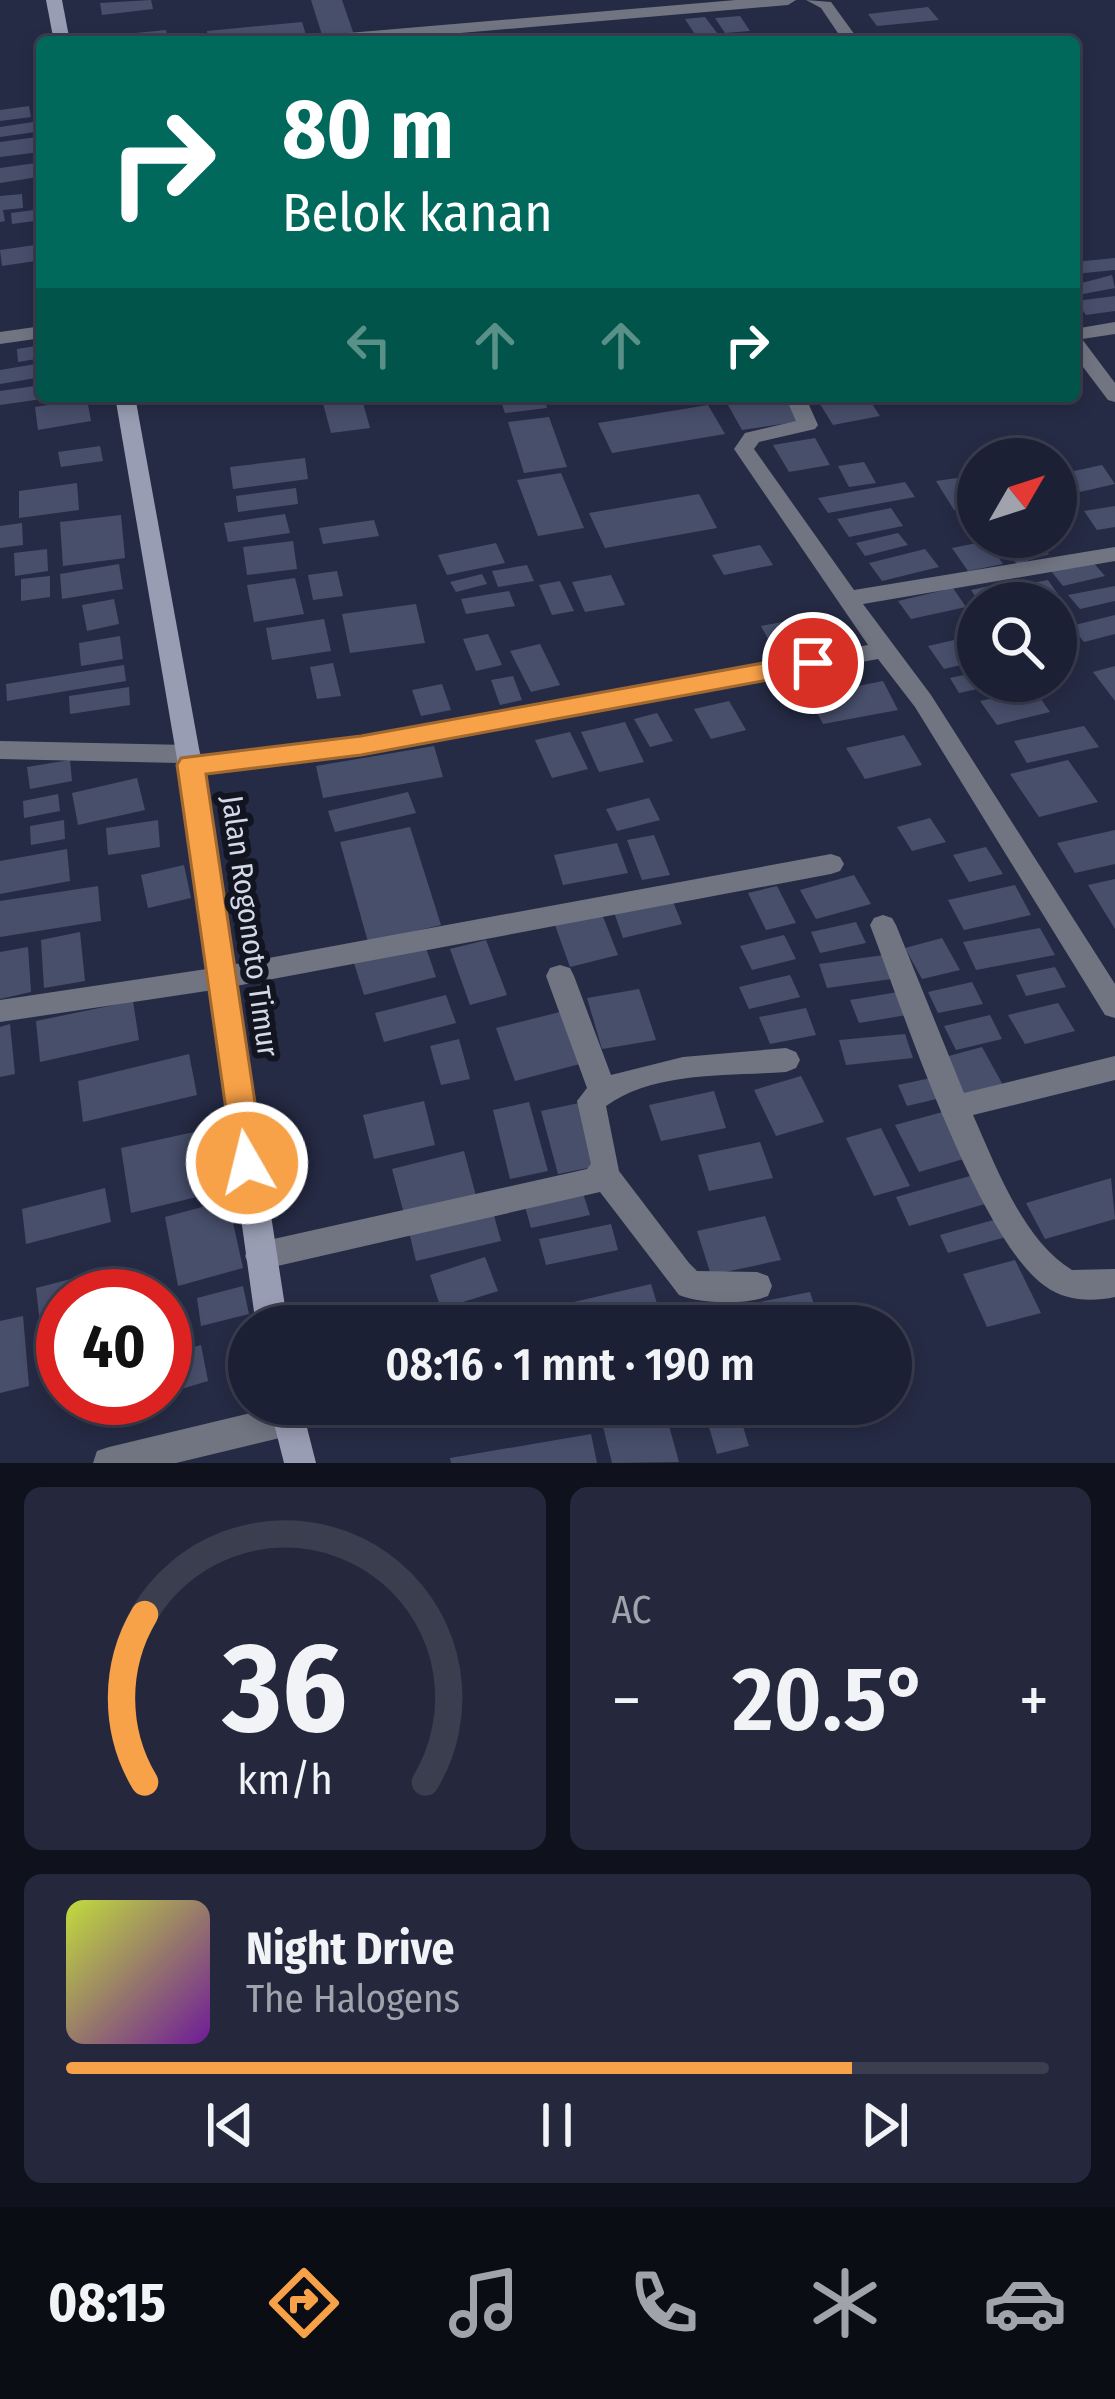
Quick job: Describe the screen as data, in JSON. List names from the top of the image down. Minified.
{"streets":{"street":["Jalan Rogonoto Timur"]},"north":"top right","page":{"turn":["80 m","Belok kanan"],"limit":"40","trip":"08:16 · 1 mnt · 190 m","tile":"AC","heat":["−","20.5°","+"],"song":["Night Drive","The Halogens"],"tabs":"08:15","gauge":["36","km/h"]}}
